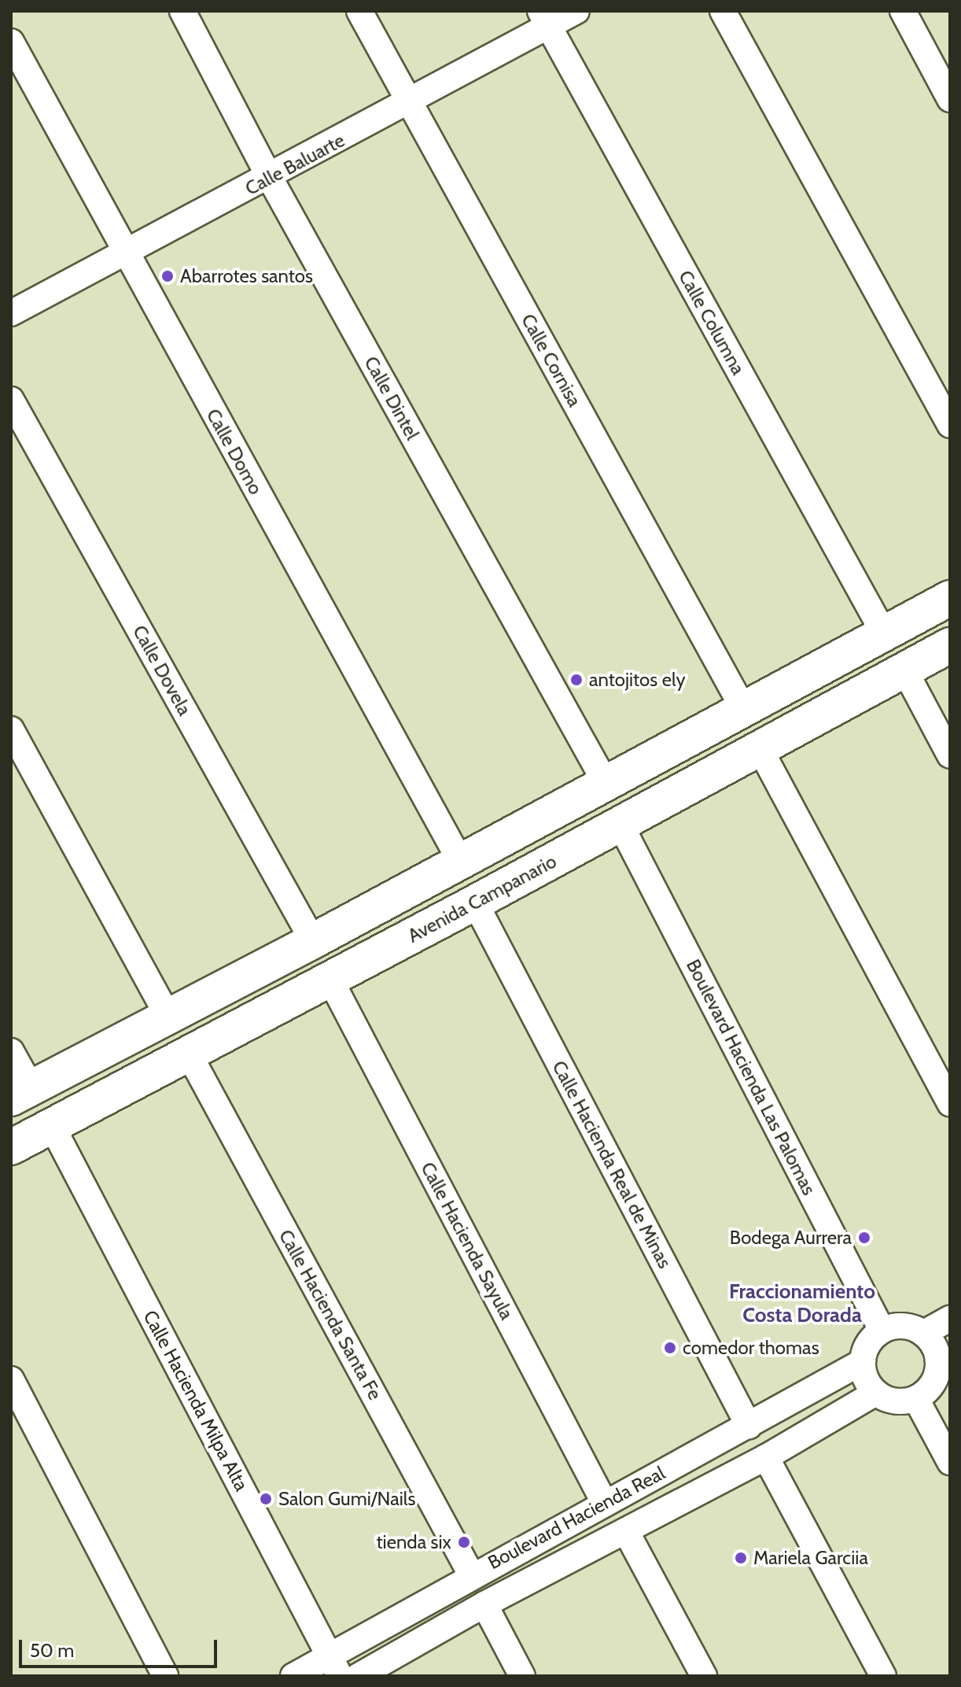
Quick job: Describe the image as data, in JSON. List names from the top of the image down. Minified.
{"streets":{"street":["Calle Baluarte","Calle Columna","Calle Cornisa","Calle Dintel","Calle Domo","Calle Dovela","Avenida Campanario","Boulevard Hacienda Las Palomas","Calle Hacienda Real de Minas","Calle Hacienda Sayula","Calle Hacienda Santa Fe","Calle Hacienda Milpa Alta","Boulevard Hacienda Real"]},"crossings":[["Calle Baluarte","Calle Columna"],["Calle Baluarte","Calle Cornisa"],["Calle Baluarte","Calle Dintel"],["Calle Baluarte","Calle Domo"],["Avenida Campanario","Boulevard Hacienda Las Palomas"],["Avenida Campanario","Calle Hacienda Real de Minas"],["Avenida Campanario","Calle Hacienda Sayula"],["Avenida Campanario","Calle Hacienda Santa Fe"],["Avenida Campanario","Calle Hacienda Milpa Alta"],["Boulevard Hacienda Las Palomas","Boulevard Hacienda Real"],["Calle Hacienda Real de Minas","Boulevard Hacienda Real"],["Calle Hacienda Sayula","Boulevard Hacienda Real"],["Calle Hacienda Santa Fe","Boulevard Hacienda Real"],["Calle Hacienda Milpa Alta","Boulevard Hacienda Real"]],"districts":["Fraccionamiento Costa Dorada"],"places":["Abarrotes santos","antojitos ely","Bodega Aurrera","comedor thomas","Salon Gumi/Nails","tienda six","Mariela Garciia"],"scale_bar":"50 m"}
